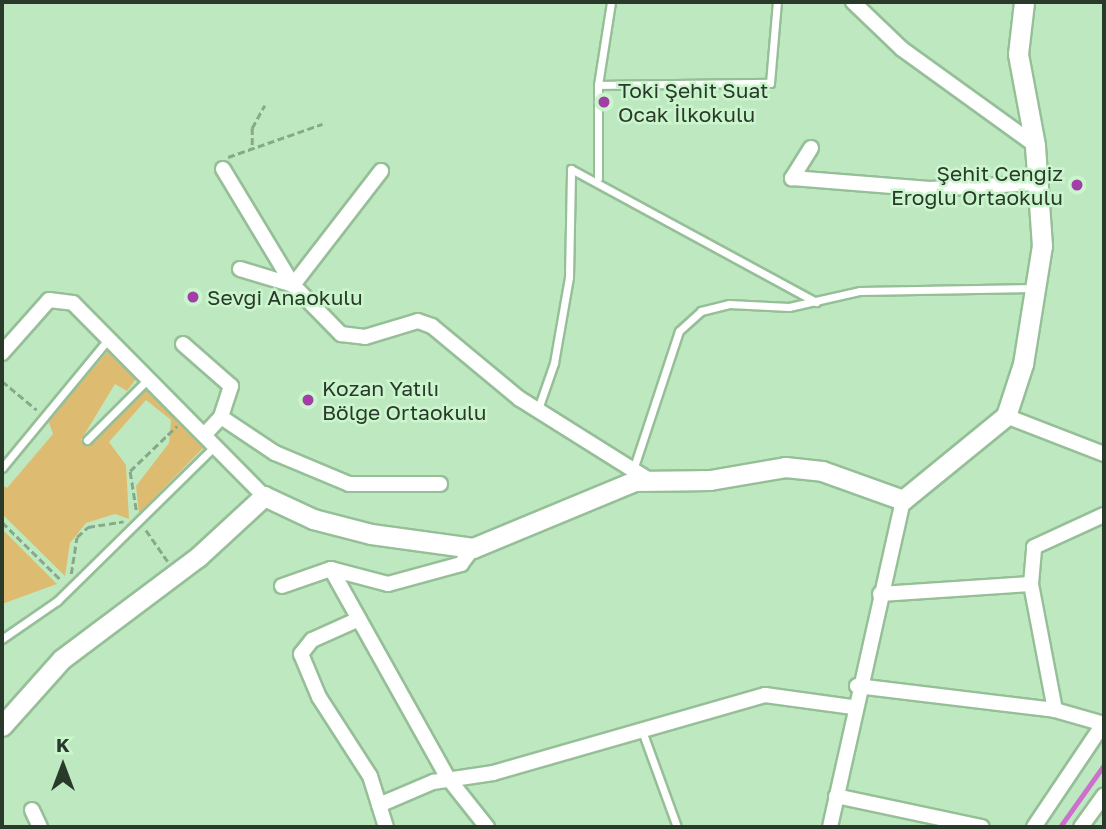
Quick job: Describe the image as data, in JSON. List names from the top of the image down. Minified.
{"places":["Toki Şehit Suat Ocak İlkokulu","Şehit Cengiz Eroğlu Ortaokulu","Sevgi Anaokulu","Kozan Yatılı Bölge Ortaokulu"],"north":"top"}
